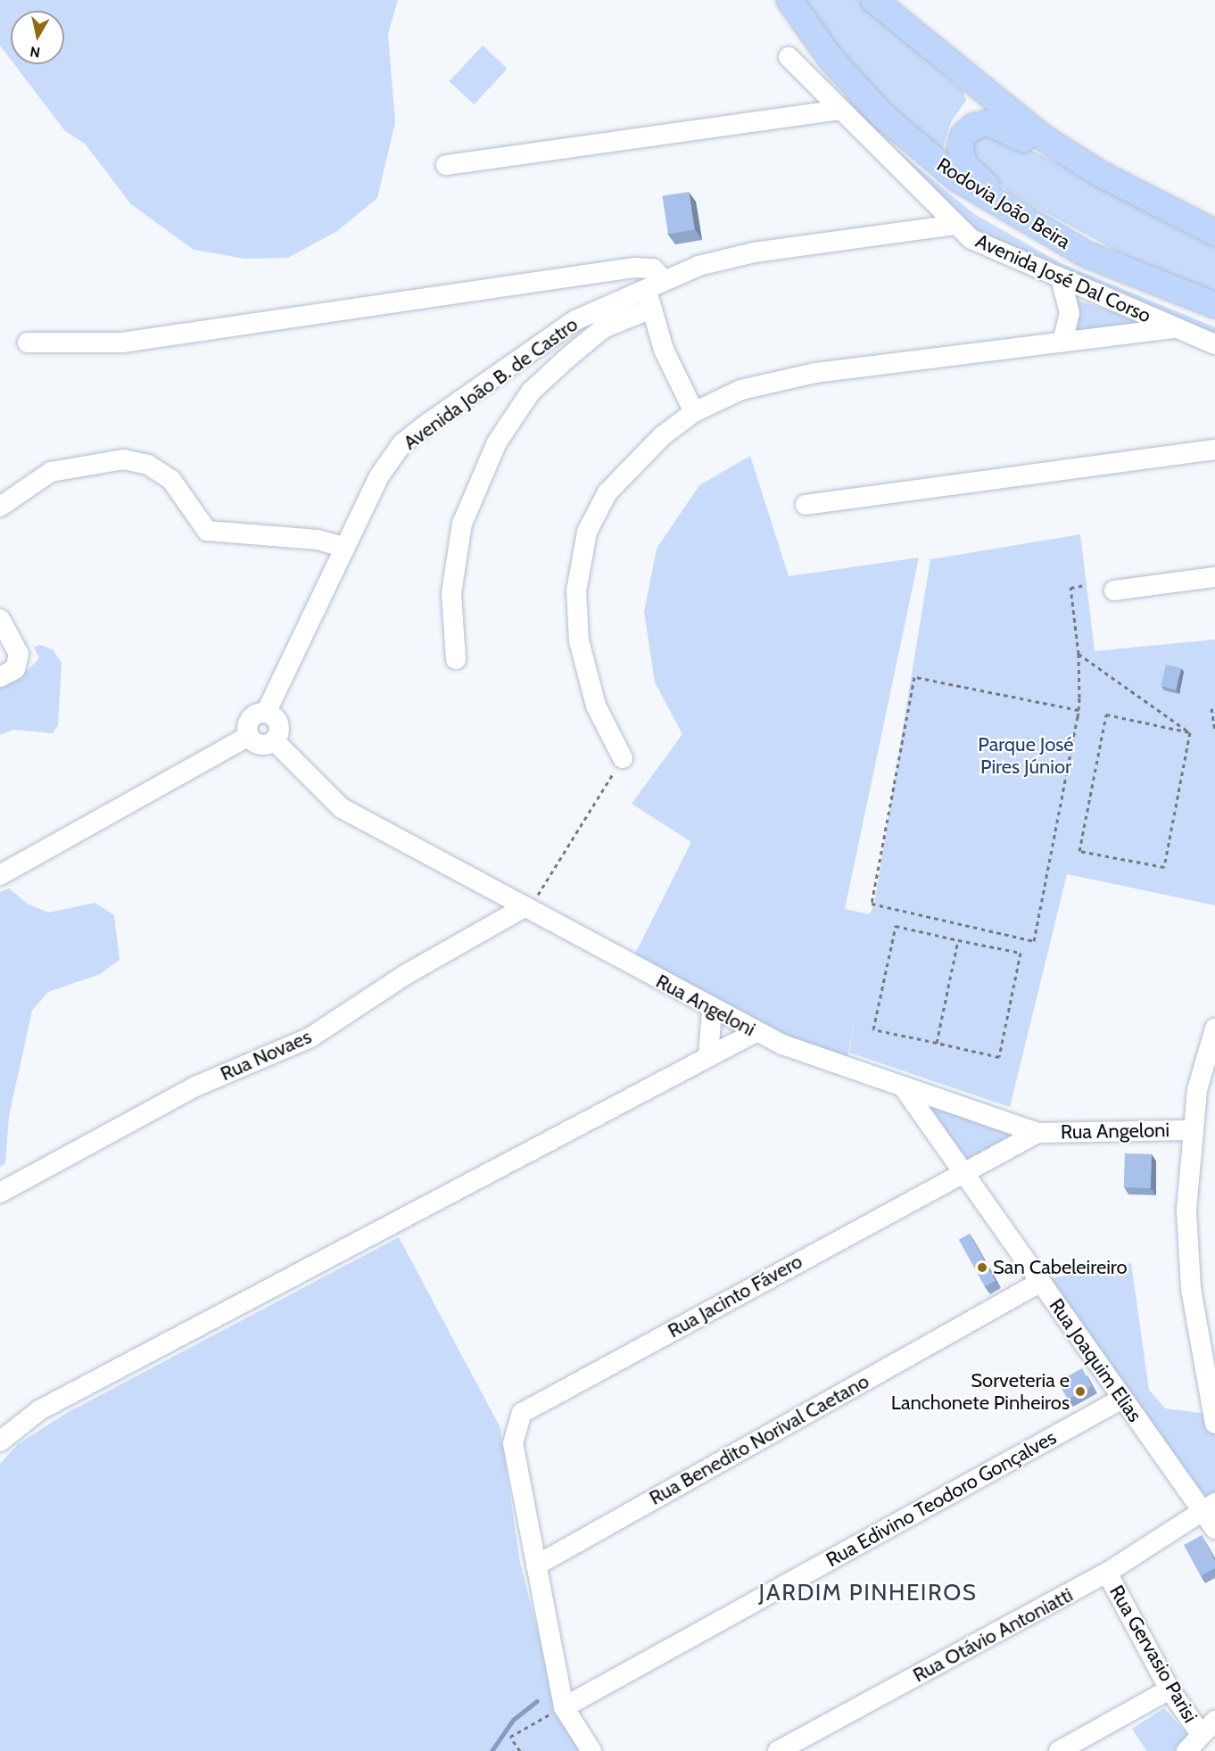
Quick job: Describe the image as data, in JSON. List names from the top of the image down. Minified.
{"streets":{"main road":["Rodovia João Beira"],"street":["Avenida José Dal Corso","Avenida João B. de Castro","Rua Angeloni","Rua Novaes","Rua Jacinto Fávero","Rua Joaquim Elias","Rua Benedito Norival Caetano","Rua Edivino Teodoro Gonçalves","Rua Otávio Antoniatti","Rua Gervasio Parisi"]},"crossings":[["Avenida José Dal Corso","Avenida João B. de Castro"],["Avenida João B. de Castro","Rua Angeloni"],["Rua Angeloni","Rua Novaes"],["Rua Angeloni","Rua Jacinto Fávero"],["Rua Angeloni","Rua Joaquim Elias"],["Rua Jacinto Fávero","Rua Joaquim Elias"],["Rua Jacinto Fávero","Rua Benedito Norival Caetano"],["Rua Joaquim Elias","Rua Benedito Norival Caetano"],["Rua Joaquim Elias","Rua Edivino Teodoro Gonçalves"],["Rua Joaquim Elias","Rua Otávio Antoniatti"],["Rua Otávio Antoniatti","Rua Gervasio Parisi"]],"districts":["JARDIM PINHEIROS"],"parks":["Parque José Pires Júnior"],"places":["San Cabeleireiro","Sorveteria e Lanchonete Pinheiros"],"north":"bottom"}
